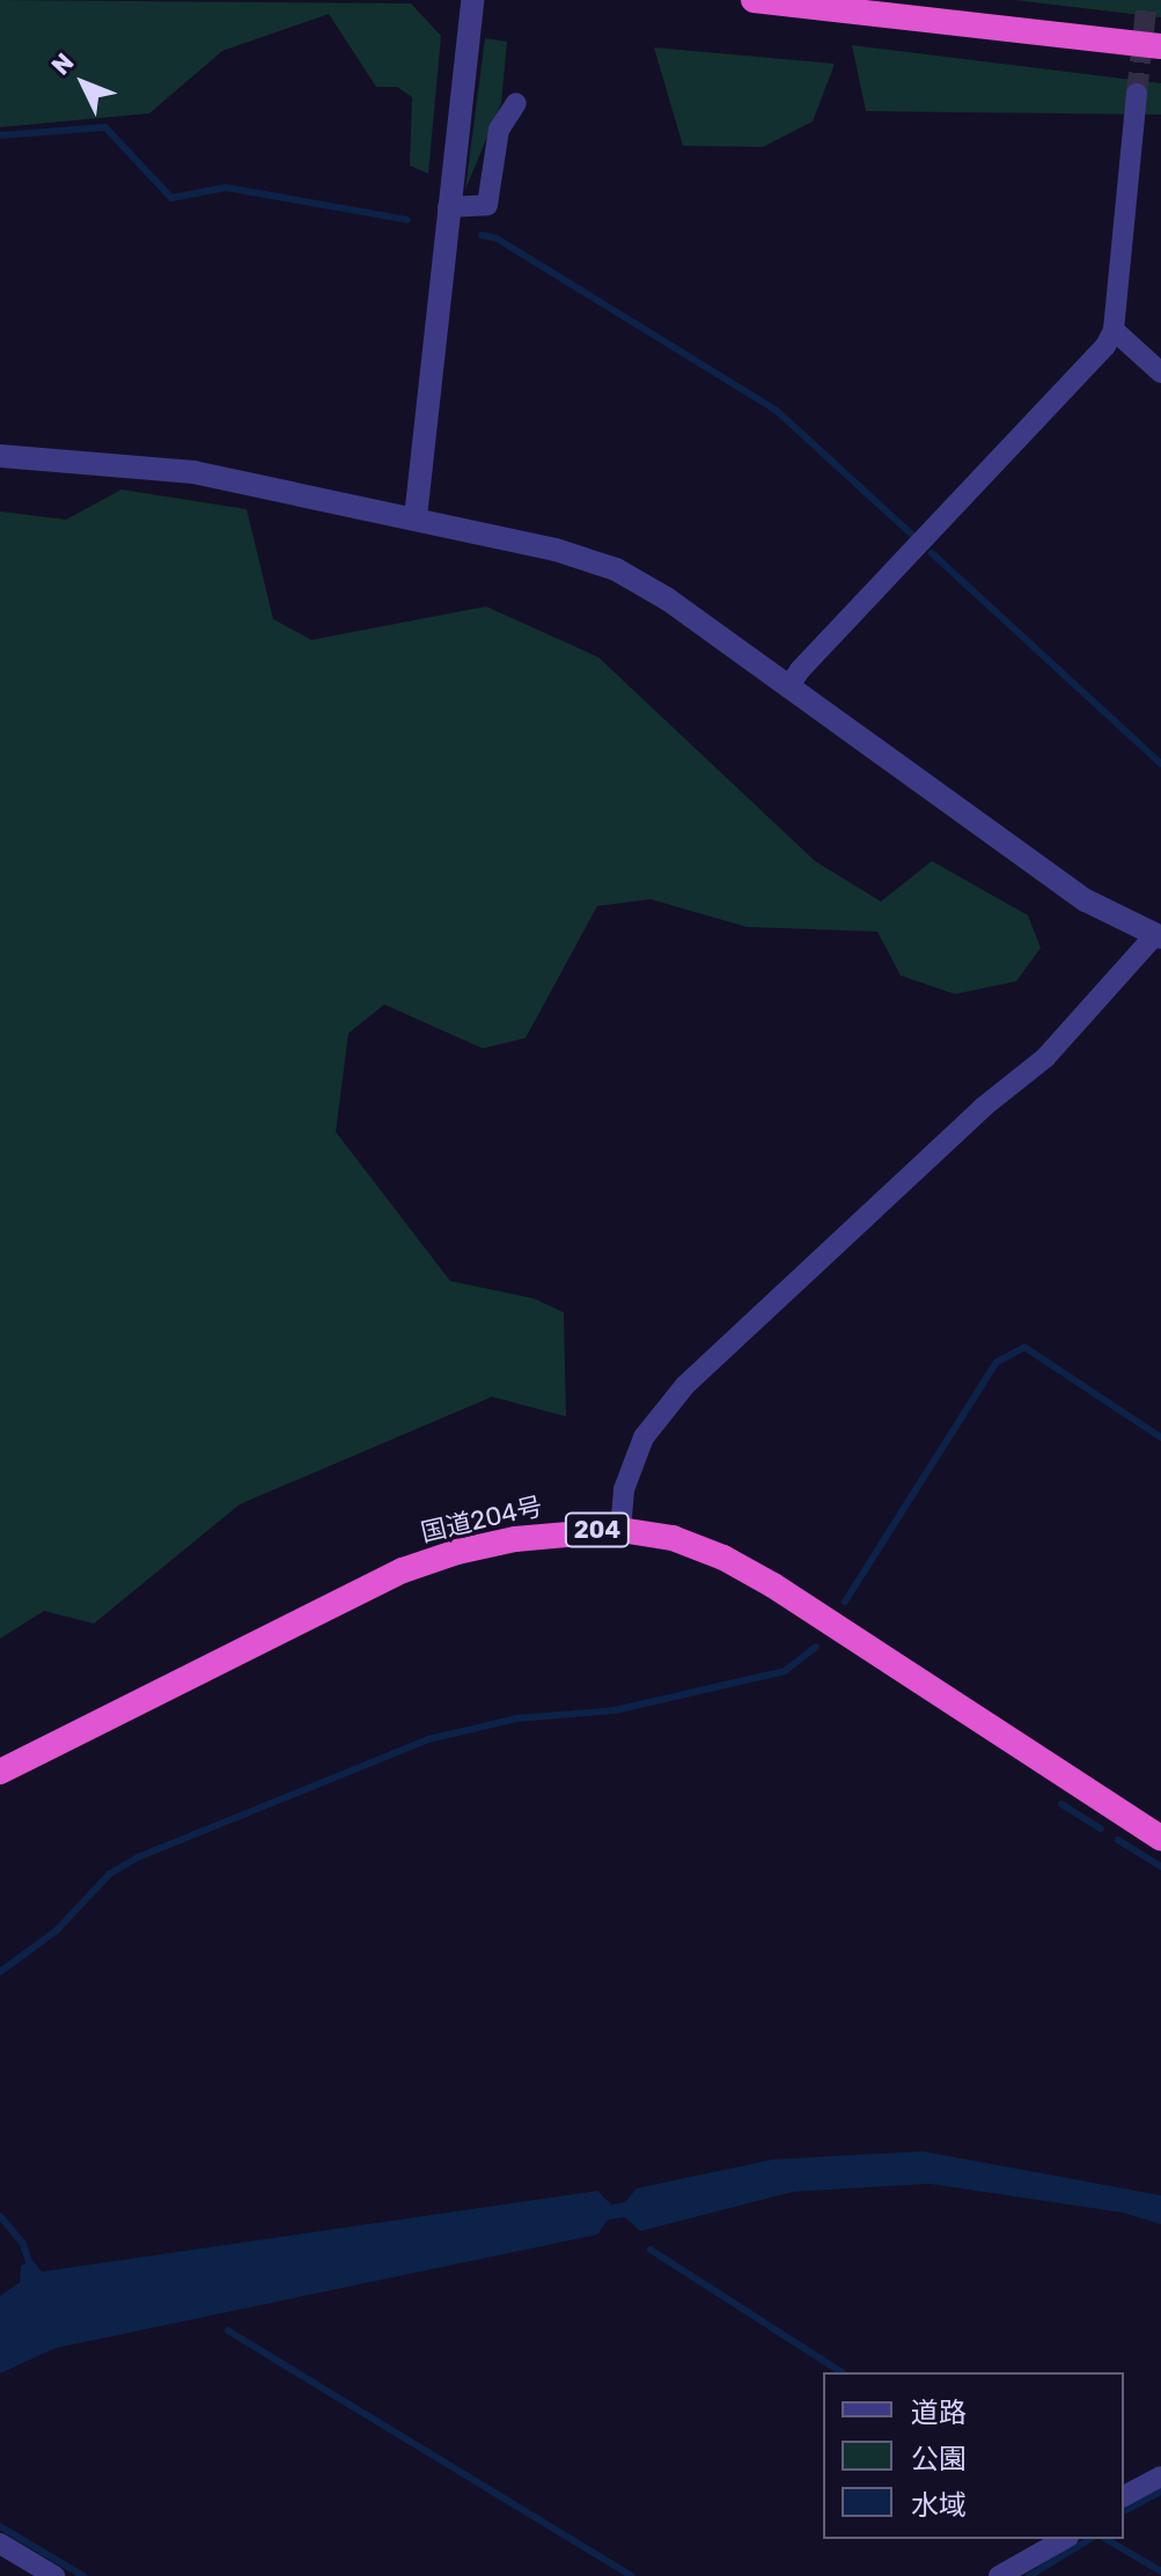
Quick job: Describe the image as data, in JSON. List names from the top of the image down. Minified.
{"streets":{"highway":["国道204号","204"]},"legend":["道路","公園","水域"],"north":"top left"}
